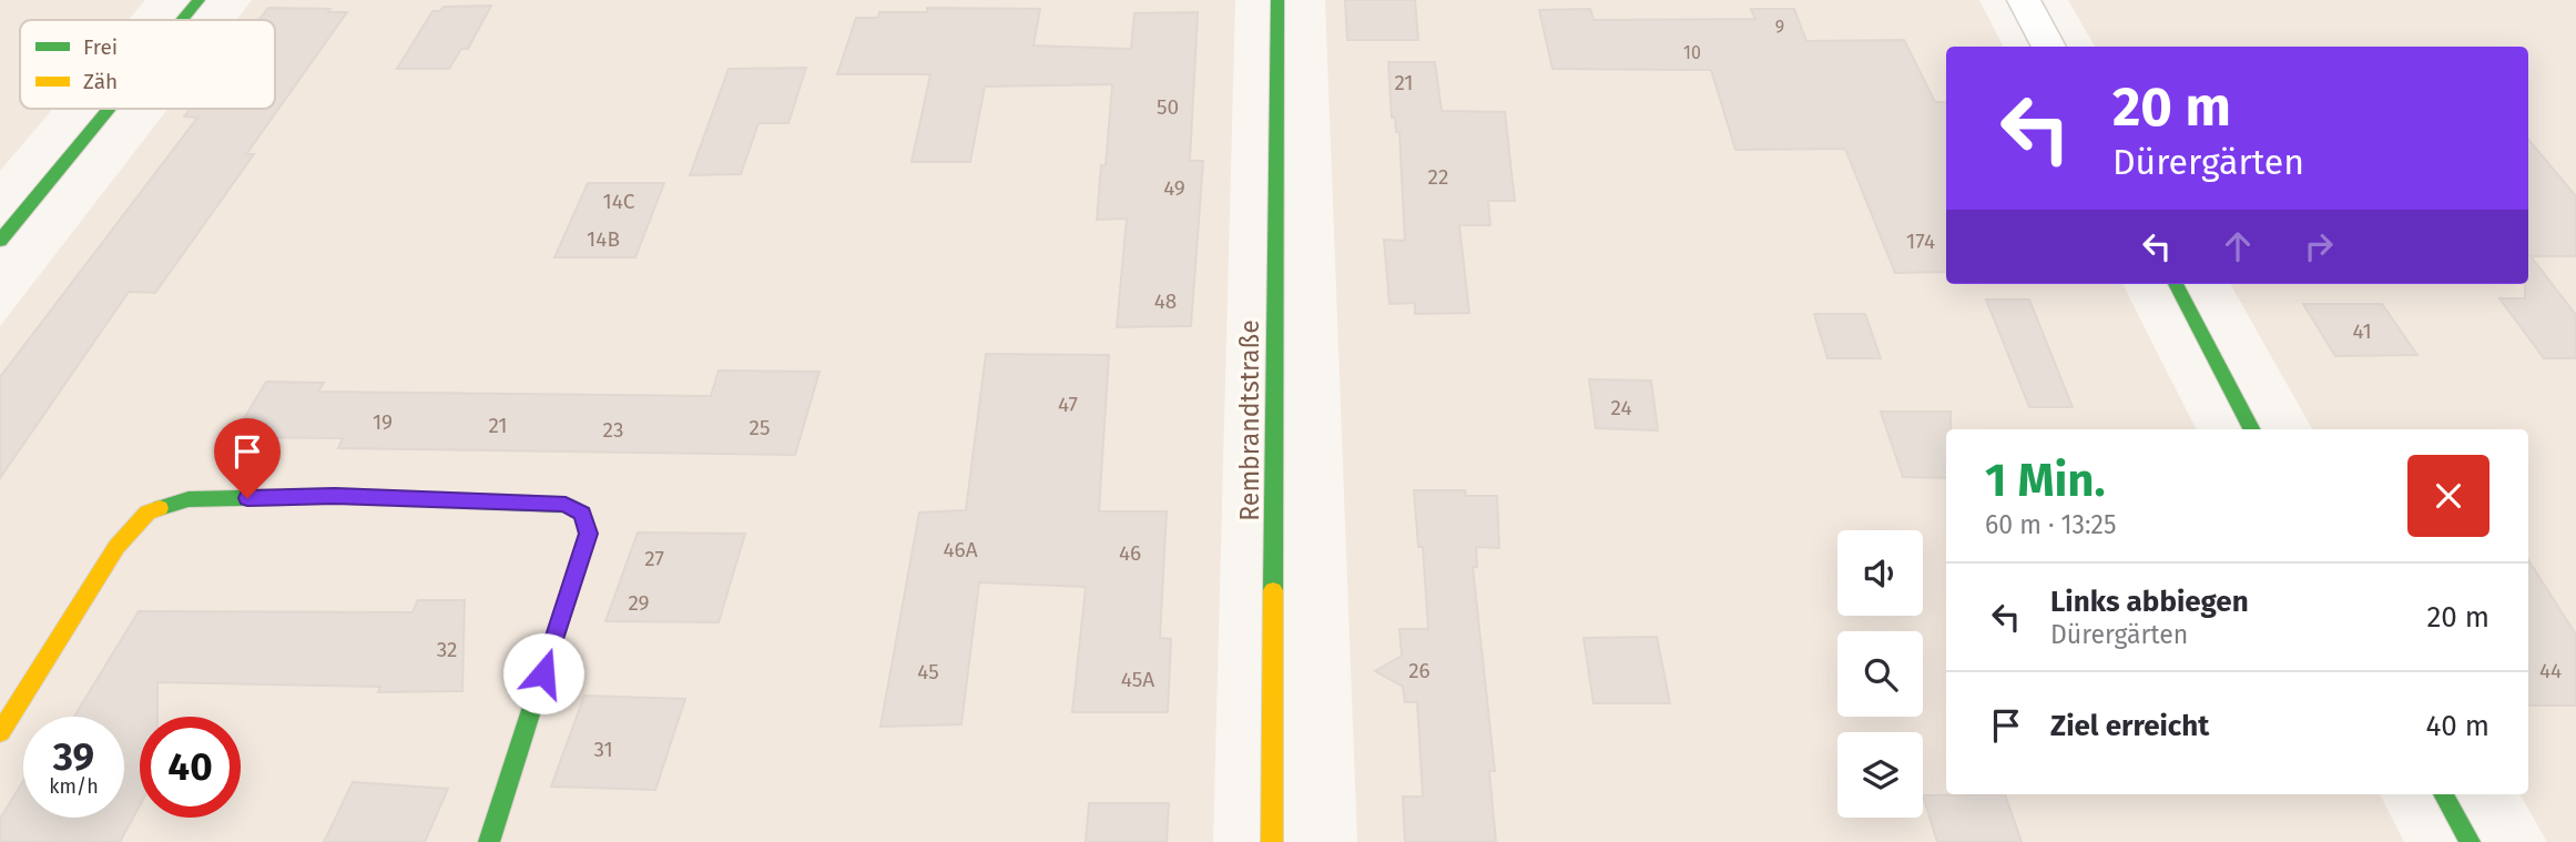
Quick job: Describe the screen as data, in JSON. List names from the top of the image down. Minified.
{"streets":{"street":["Rembrandtstraße"]},"house_numbers":["9","10","21","50","22","49","14C","14B","174","48","41","47","24","19","21","25","23","46A","46","27","29","32","26","44","45","45A","31"],"legend":["Frei","Zäh"],"page":{"turn":["20 m","Dürergärten"],"heading":["1 Min.","60 m · 13:25"],"list":[{"name":"Links abbiegen","note":"Dürergärten","value":"20 m"},{"name":"Ziel erreicht","value":"40 m"}],"speed":"39 km/h","limit":"40"}}
